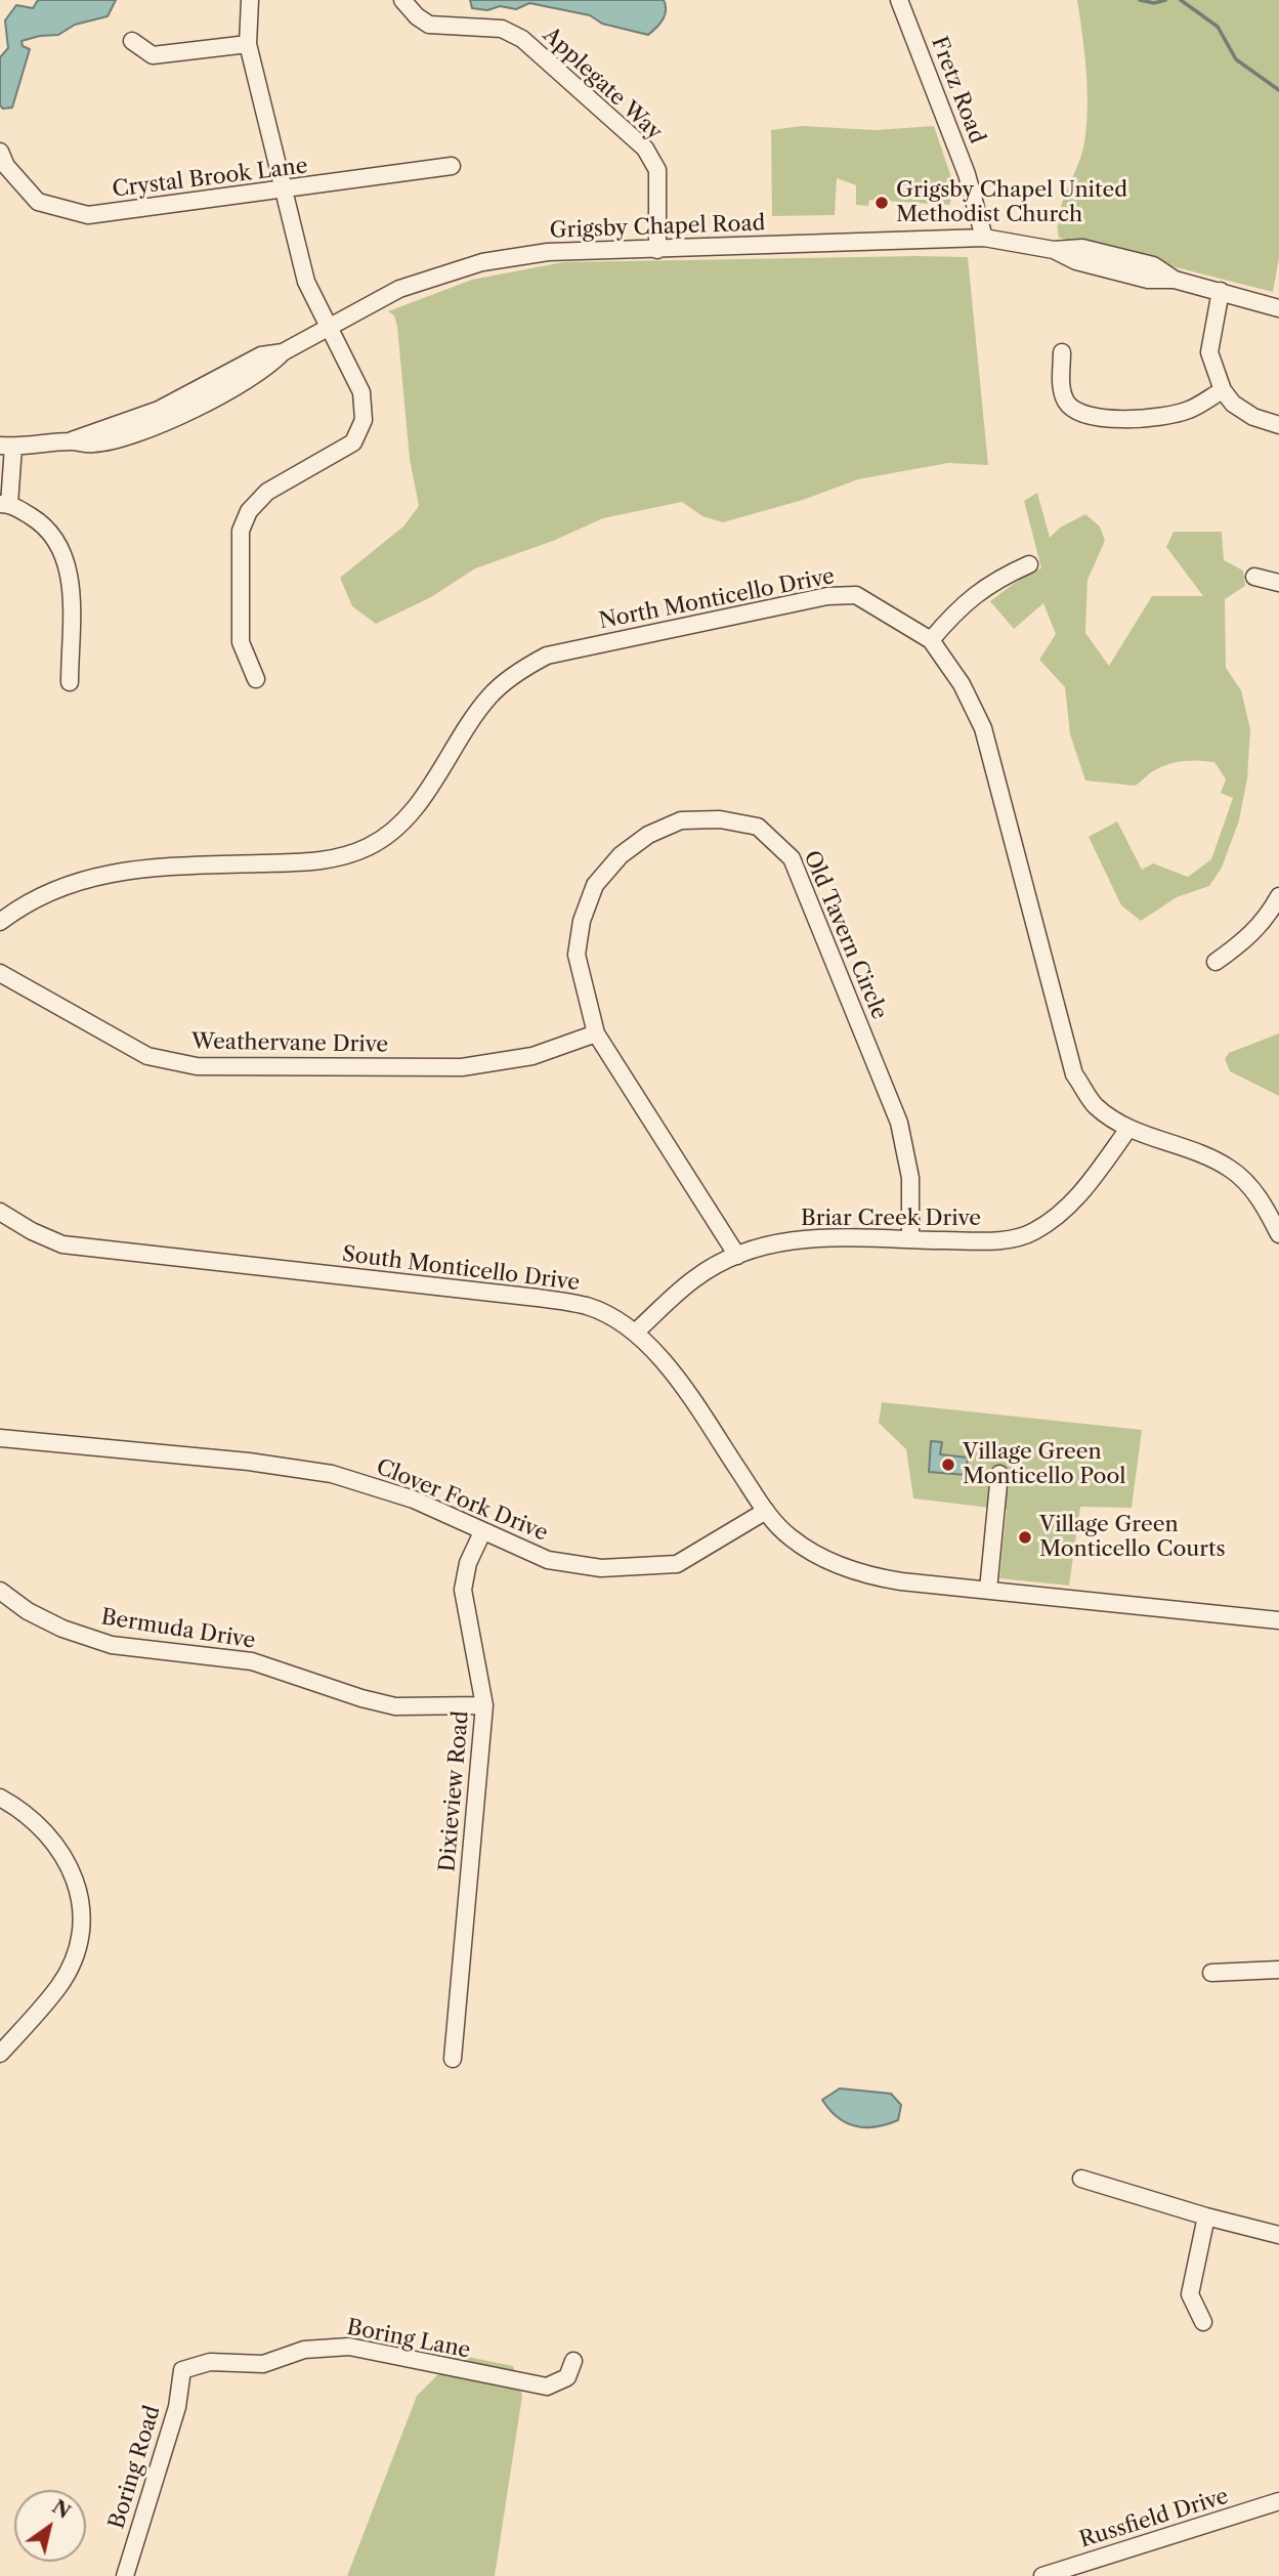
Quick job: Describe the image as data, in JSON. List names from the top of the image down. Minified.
{"streets":{"street":["Applegate Way","Fretz Road","Crystal Brook Lane","Grigsby Chapel Road","North Monticello Drive","Old Tavern Circle","Weathervane Drive","Briar Creek Drive","South Monticello Drive","Clover Fork Drive","Bermuda Drive","Dixieview Road","Boring Lane","Boring Road","Russfield Drive"]},"crossings":[["Applegate Way","Grigsby Chapel Road"],["Fretz Road","Grigsby Chapel Road"],["North Monticello Drive","Briar Creek Drive"],["Old Tavern Circle","Weathervane Drive"],["Old Tavern Circle","Briar Creek Drive"],["Briar Creek Drive","South Monticello Drive"],["South Monticello Drive","Clover Fork Drive"],["Clover Fork Drive","Dixieview Road"],["Bermuda Drive","Dixieview Road"],["Boring Lane","Boring Road"]],"places":["Grigsby Chapel United Methodist Church","Village Green Monticello Pool","Village Green Monticello Courts"],"north":"top right"}
